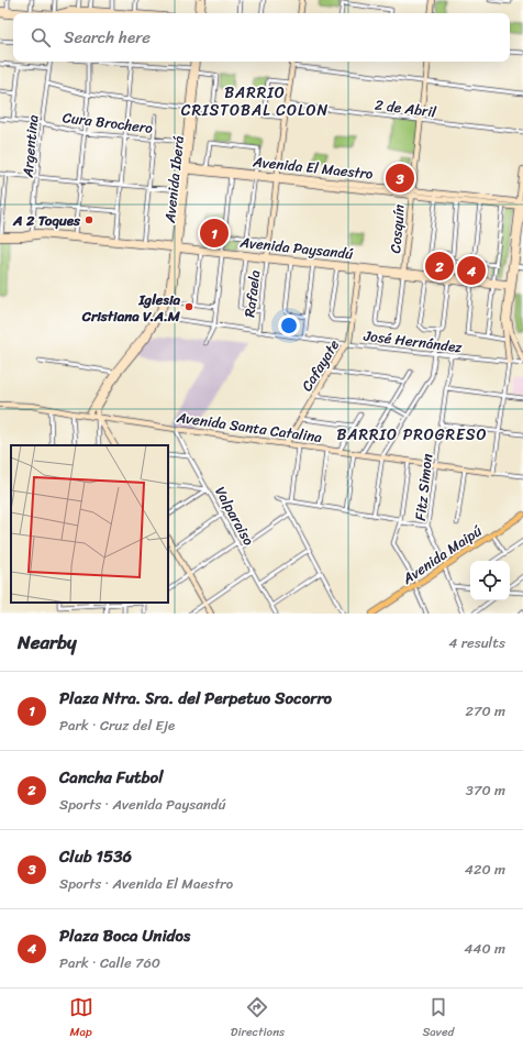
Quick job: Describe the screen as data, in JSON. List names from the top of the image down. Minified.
{"streets":{"main road":["Avenida El Maestro","Avenida Iberá","Cosquín","Avenida Paysandú","Rafaela","Cafayate","Avenida Santa Catalina","Avenida Maipú"],"street":["2 de Abril","Cura Brochero","Argentina","José Hernández","Fitz Simon","Valparaiso"]},"crossings":[["2 de Abril","Cosquín"],["2 de Abril","Rafaela"],["Cura Brochero","Argentina"],["Cura Brochero","Avenida Iberá"],["Argentina","Avenida Paysandú"],["Avenida El Maestro","Avenida Iberá"],["Avenida El Maestro","Cosquín"],["Avenida El Maestro","Rafaela"],["Avenida Iberá","Avenida Paysandú"],["Cosquín","Avenida Paysandú"],["Avenida Paysandú","Rafaela"],["Avenida Paysandú","Cafayate"],["Rafaela","José Hernández"],["José Hernández","Cafayate"],["José Hernández","Fitz Simon"],["Cafayate","Avenida Santa Catalina"],["Avenida Santa Catalina","Fitz Simon"],["Avenida Santa Catalina","Valparaiso"],["Fitz Simon","Avenida Maipú"]],"districts":["BARRIO CRISTOBAL COLON","BARRIO PROGRESO"],"places":["A 2 Toques","Iglesia Cristiana V.A.M"],"page":{"search":"Search here","pins":["3","1","2","4"],"heading":["Nearby","4 results"],"list":[{"mark":"1","name":"Plaza Ntra. Sra. del Perpetuo Socorro","note":"Park · Cruz del Eje","value":"270 m"},{"mark":"2","name":"Cancha Futbol","note":"Sports · Avenida Paysandú","value":"370 m"},{"mark":"3","name":"Club 1536","note":"Sports · Avenida El Maestro","value":"420 m"},{"mark":"4","name":"Plaza Boca Unidos","note":"Park · Calle 760","value":"440 m"}],"nav":["Map","Directions","Saved"]}}
